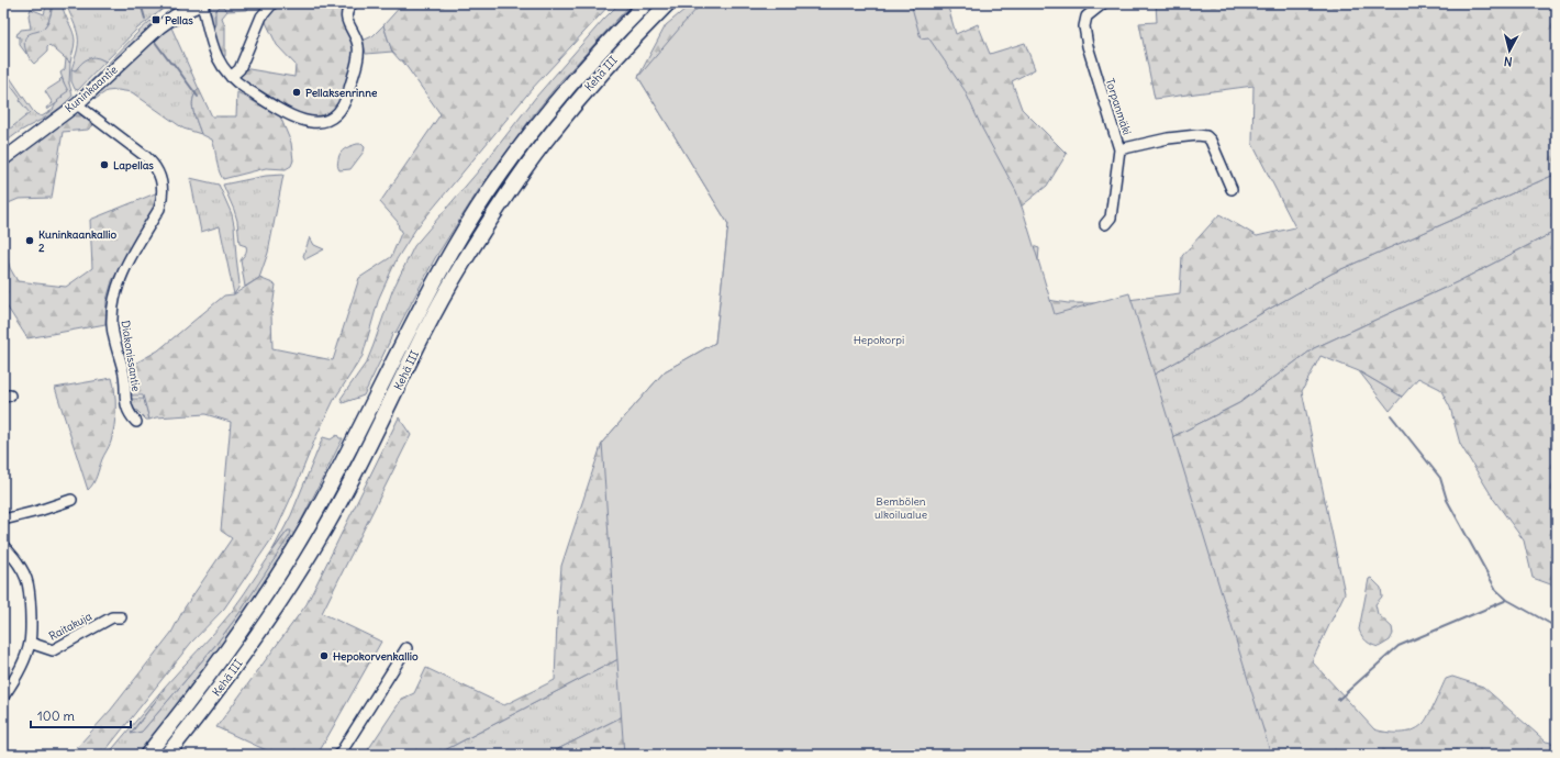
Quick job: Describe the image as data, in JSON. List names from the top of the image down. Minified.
{"streets":{"highway":["Kehä III"],"main road":["Kuninkaantie"],"street":["Torpanmäki","Diakonissantie","Raitakuja"]},"crossings":[["Kuninkaantie","Diakonissantie"]],"parks":["Hepokorpi","Bembölen ulkoilualue"],"places":{"transit":["Pellas"],"other":["Pellaksenrinne","Lapellas","Kuninkaankallio 2","Hepokorvenkallio"]},"scale_bar":"100 m","north":"bottom"}
